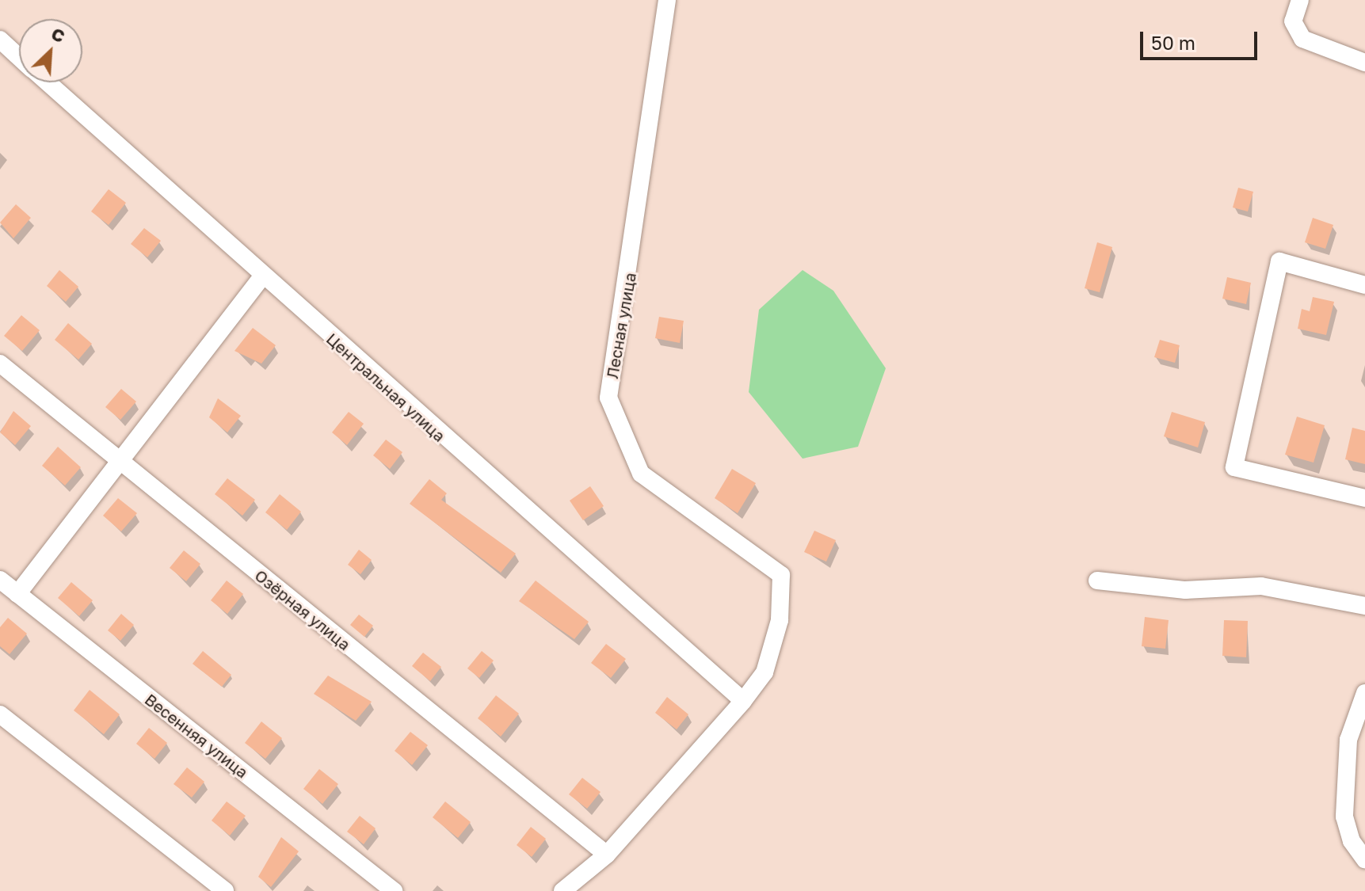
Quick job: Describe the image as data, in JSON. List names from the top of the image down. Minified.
{"streets":{"street":["Лесная улица","Центральная улица","Озёрная улица","Весенняя улица"]},"crossings":[["Лесная улица","Центральная улица"]],"scale_bar":"50 m","north":"top right"}
